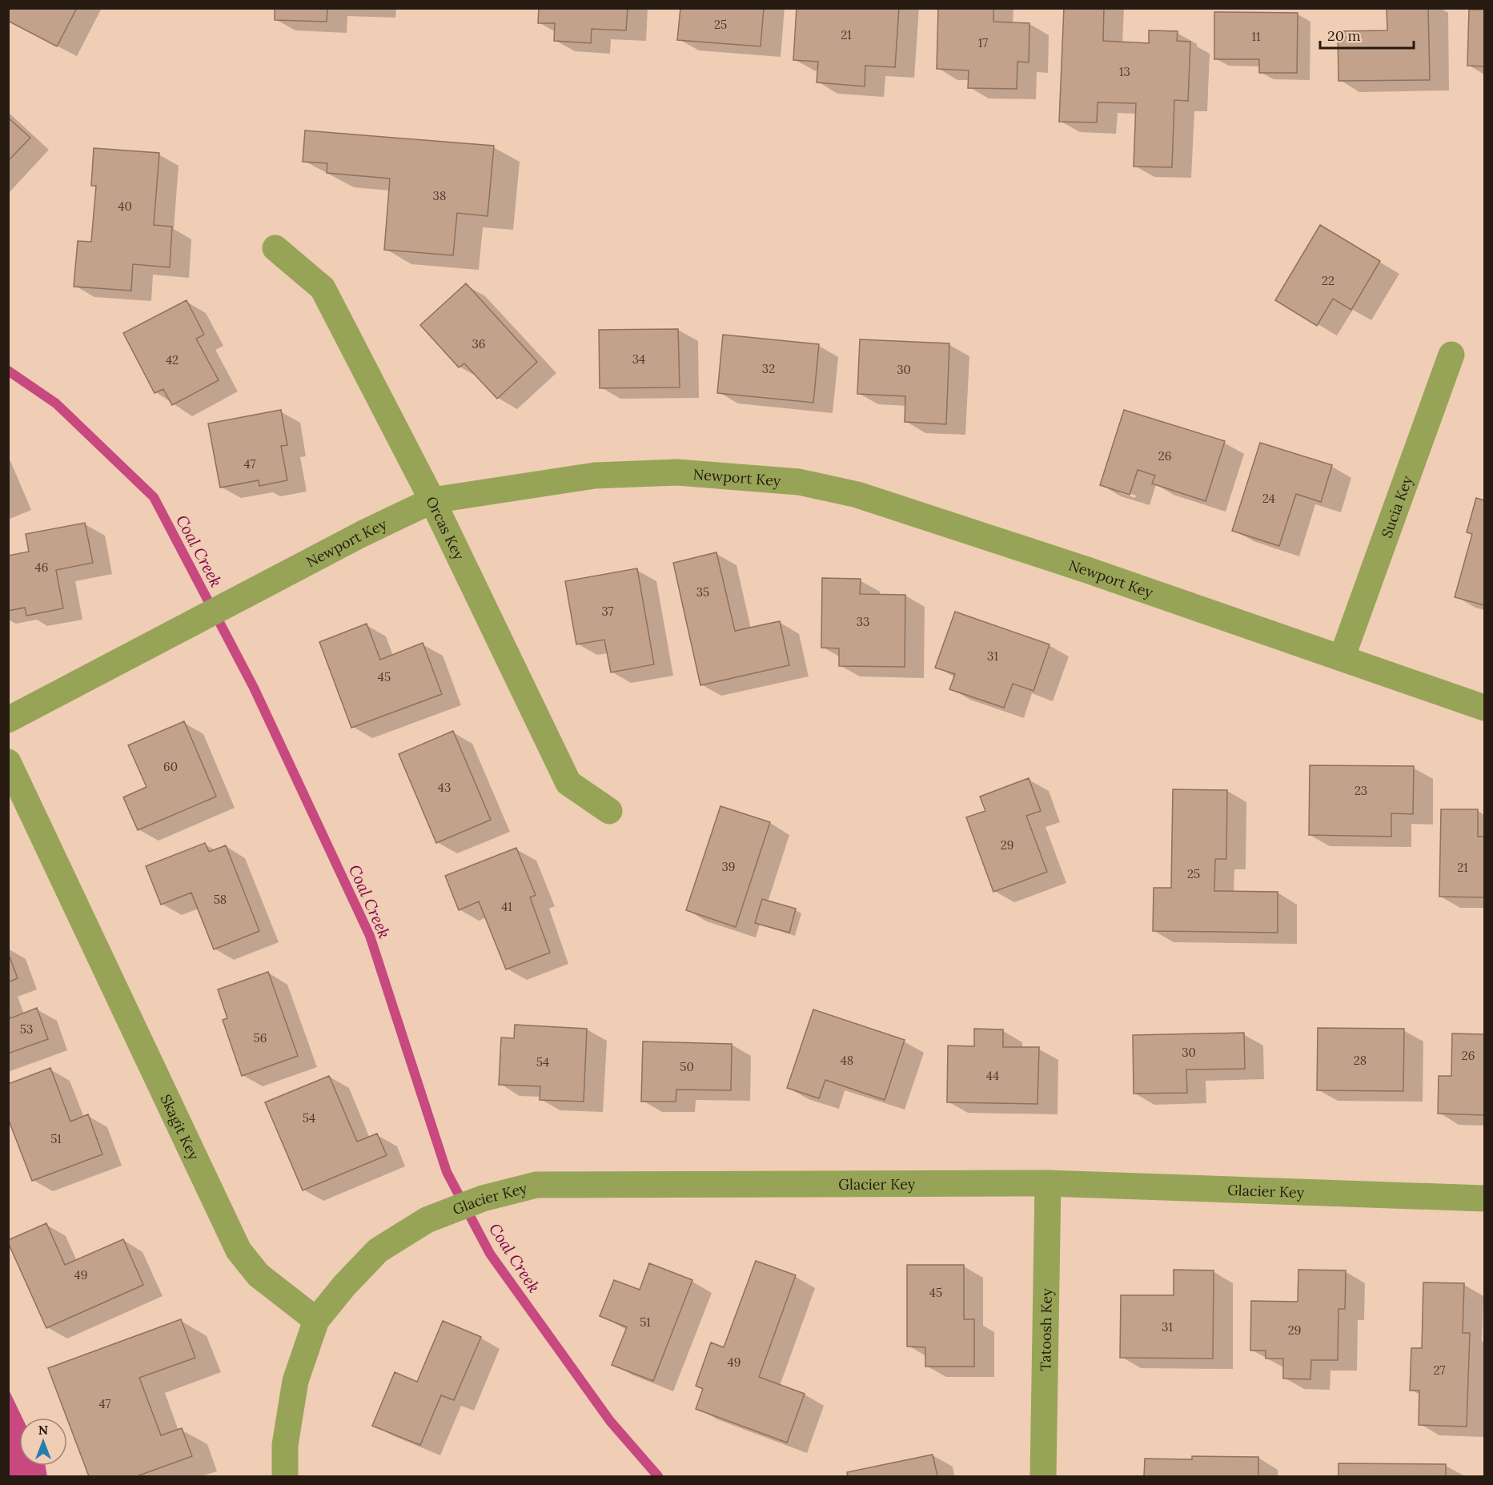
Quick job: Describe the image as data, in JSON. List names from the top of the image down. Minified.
{"streets":{"street":["Newport Key","Sucia Key","Orcas Key","Skagit Key","Glacier Key","Tatoosh Key"]},"crossings":[["Newport Key","Sucia Key"],["Newport Key","Orcas Key"],["Skagit Key","Glacier Key"],["Glacier Key","Tatoosh Key"]],"water":["Coal Creek"],"house_numbers":["25","21","11","17","13","38","40","22","36","34","42","32","30","26","47","24","46","35","37","33","31","45","60","43","23","29","39","21","25","58","41","53","56","30","26","48","28","54","50","44","54","51","49","45","51","31","29","49","27","47"],"scale_bar":"20 m","north":"top"}
